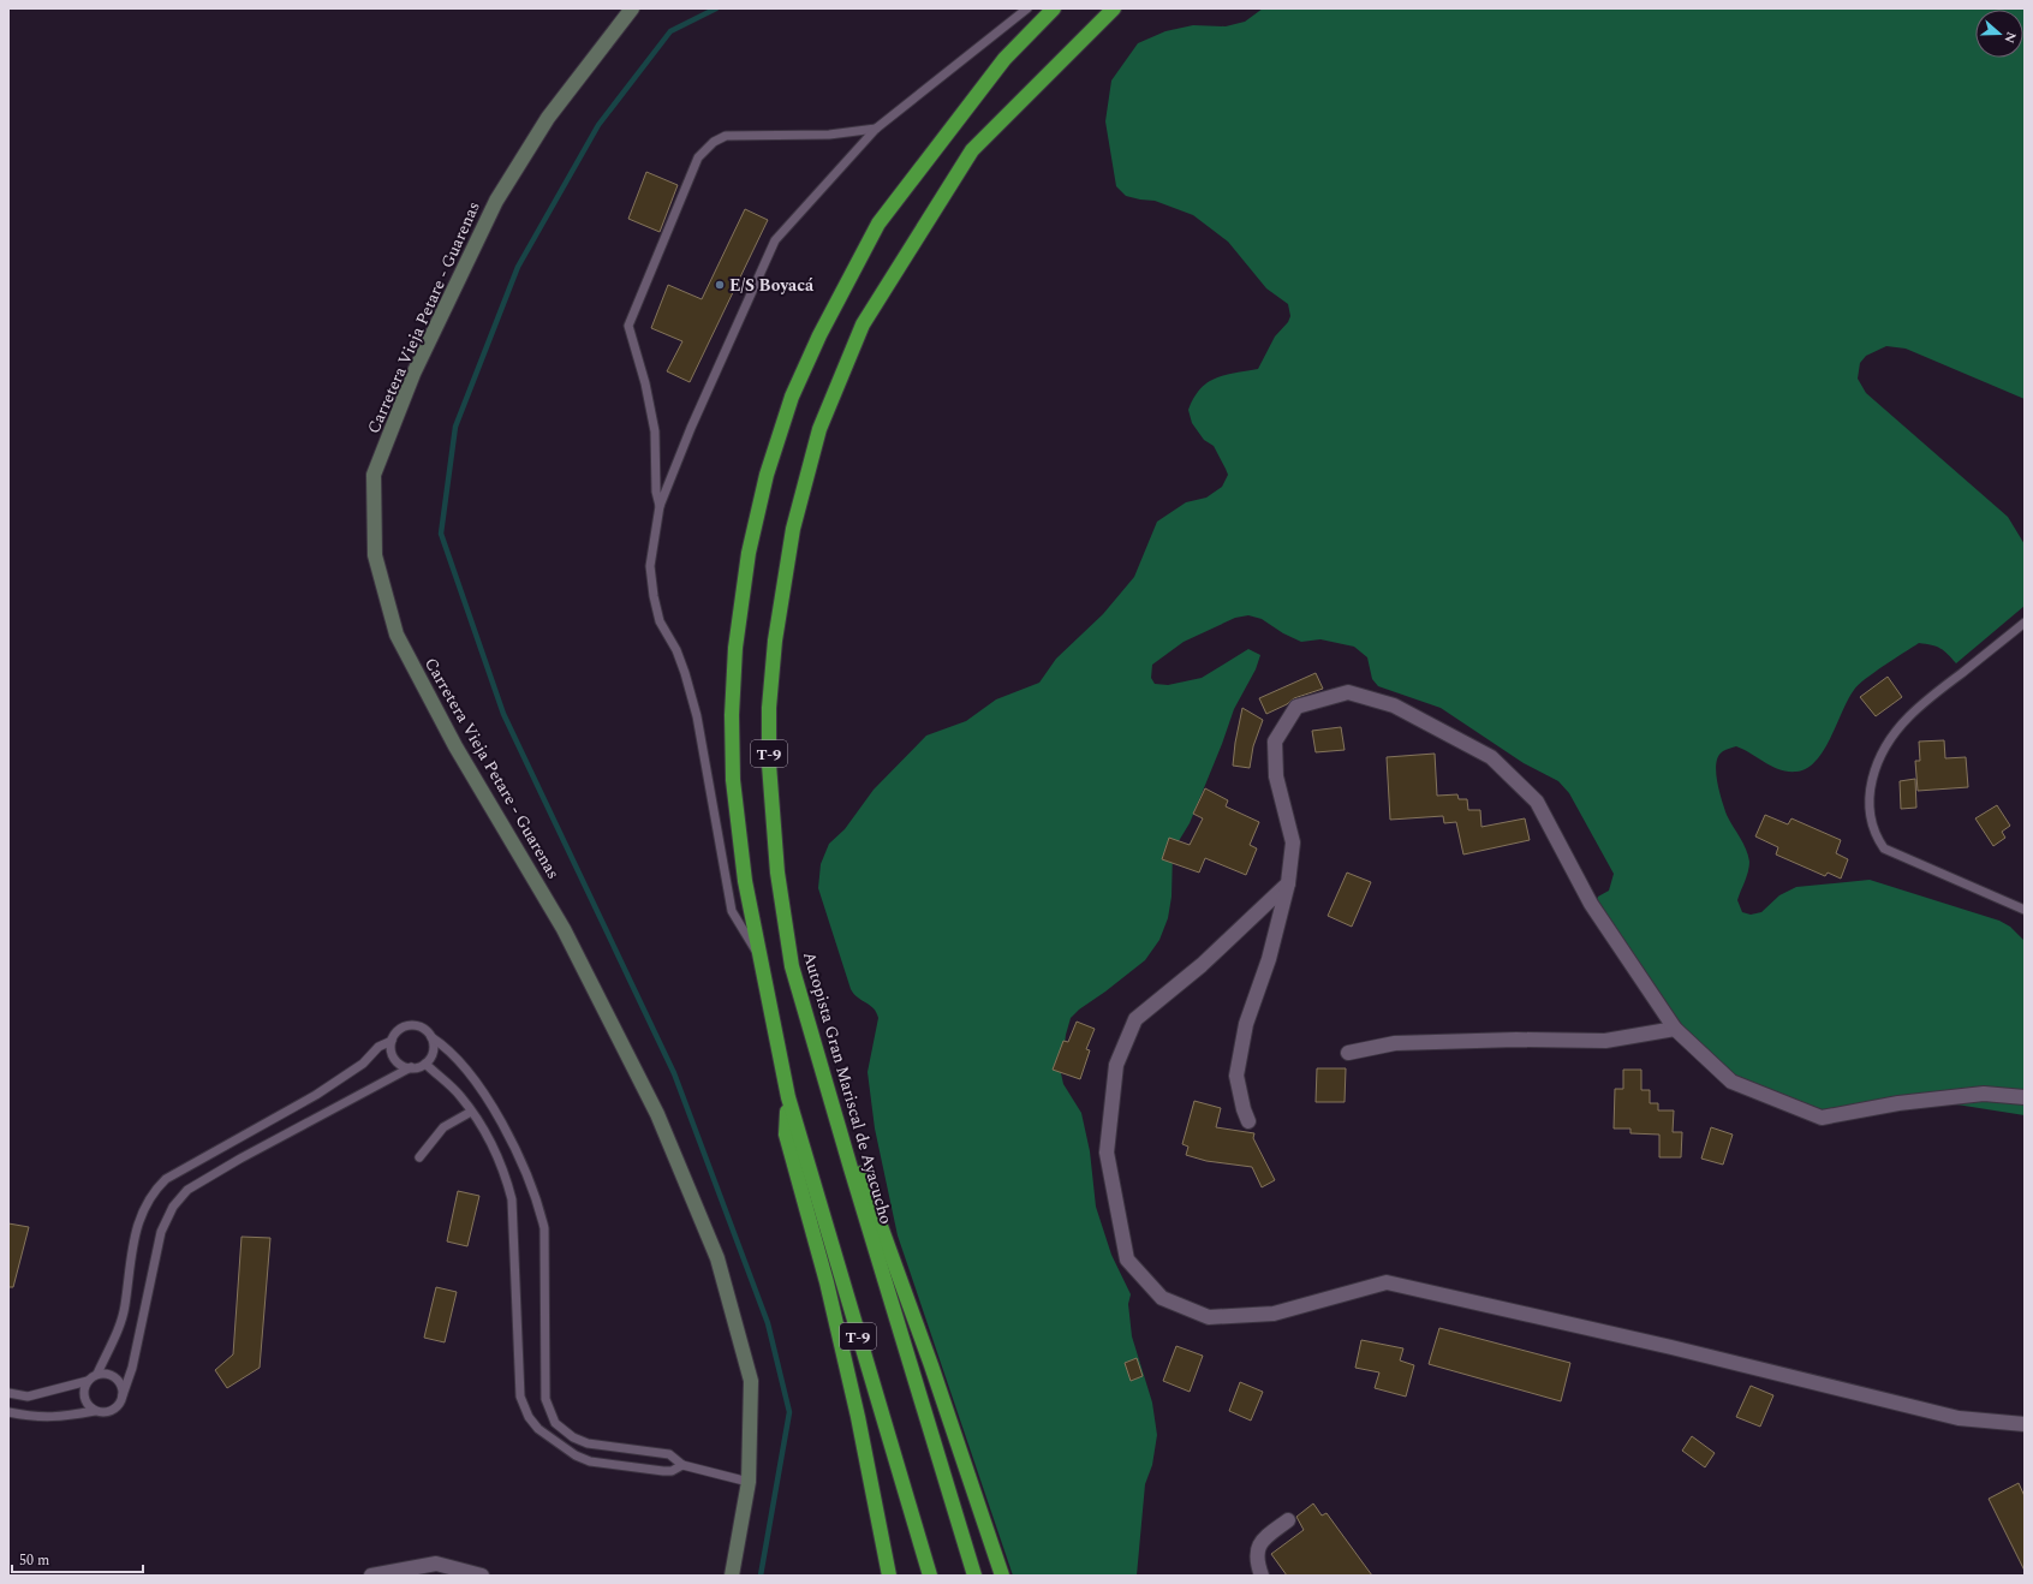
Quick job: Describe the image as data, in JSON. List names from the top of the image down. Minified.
{"streets":{"highway":["T-9","Autopista Gran Mariscal de Ayacucho"],"main road":["Carretera Vieja Petare - Guarenas"]},"places":["E/S Boyacá"],"scale_bar":"50 m","north":"right"}
